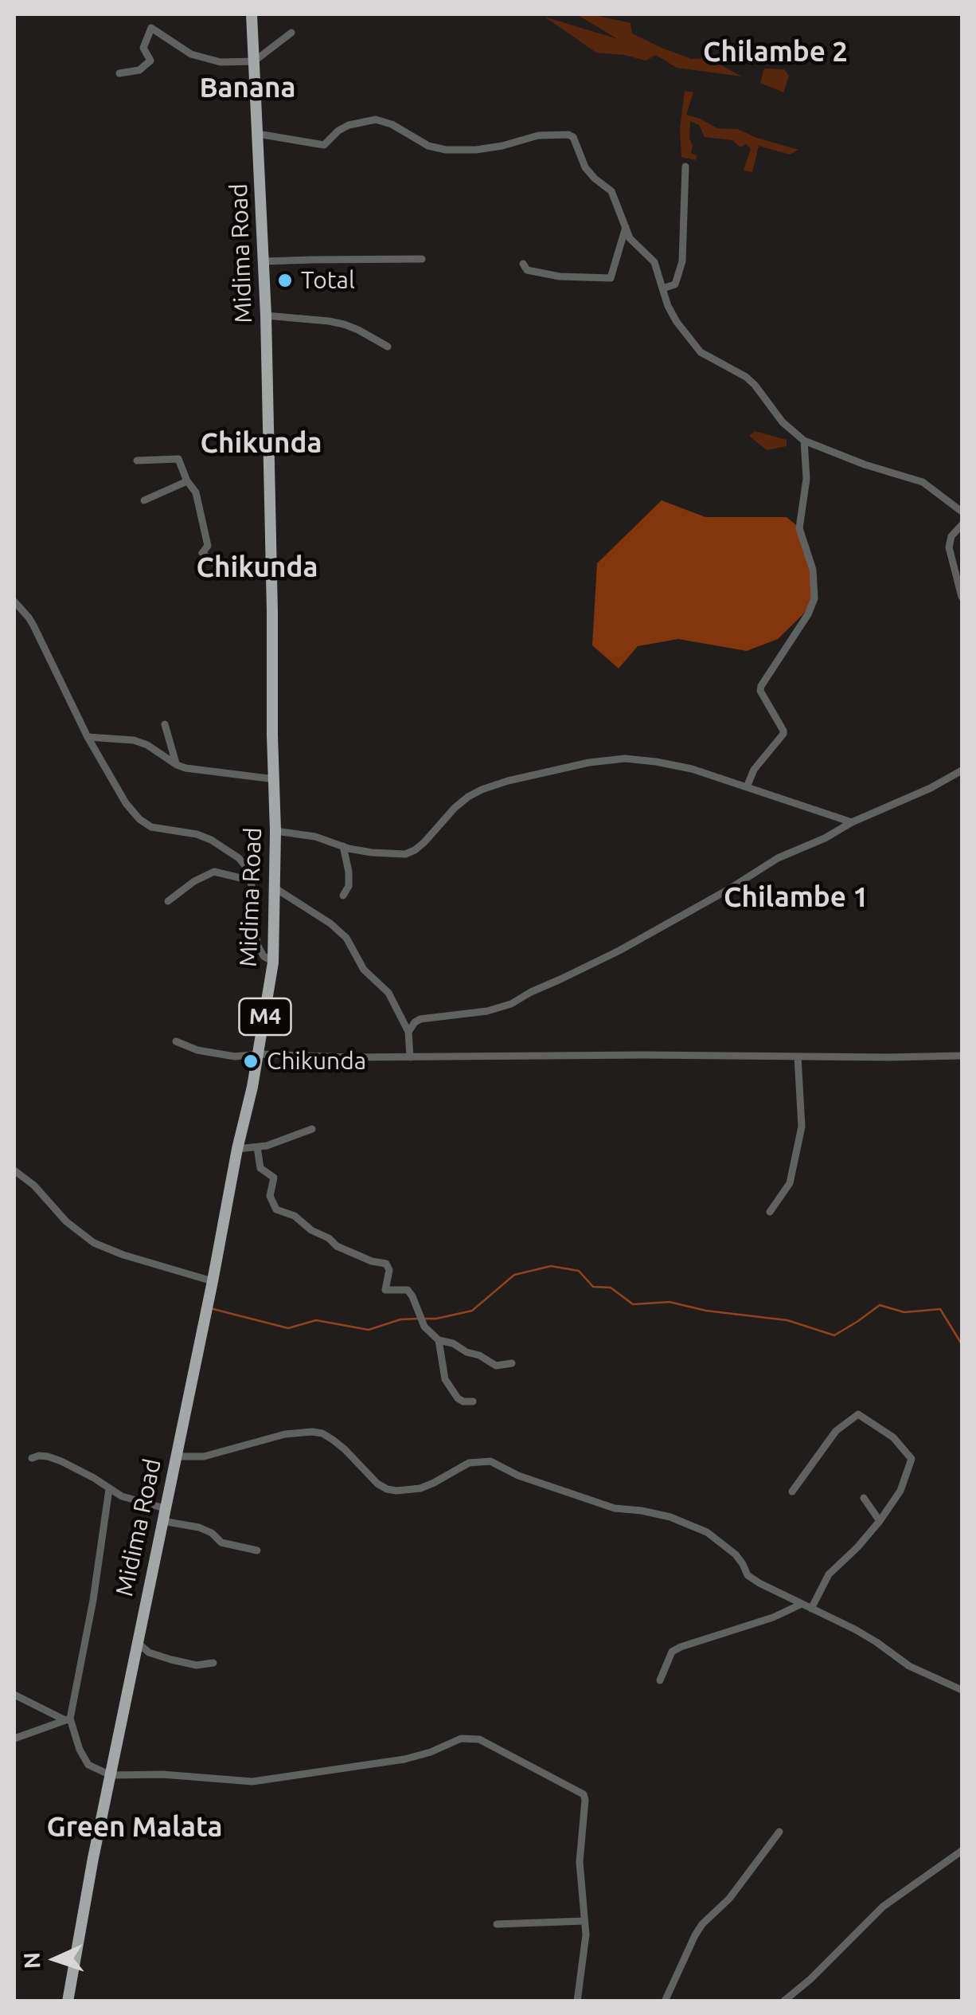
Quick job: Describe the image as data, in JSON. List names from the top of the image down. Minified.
{"streets":{"main road":["Midima Road","M4"]},"districts":["Chilambe 2","Banana","Chikunda","Chikunda","Chilambe 1","Green Malata"],"places":["Total","Chikunda"],"north":"left"}
